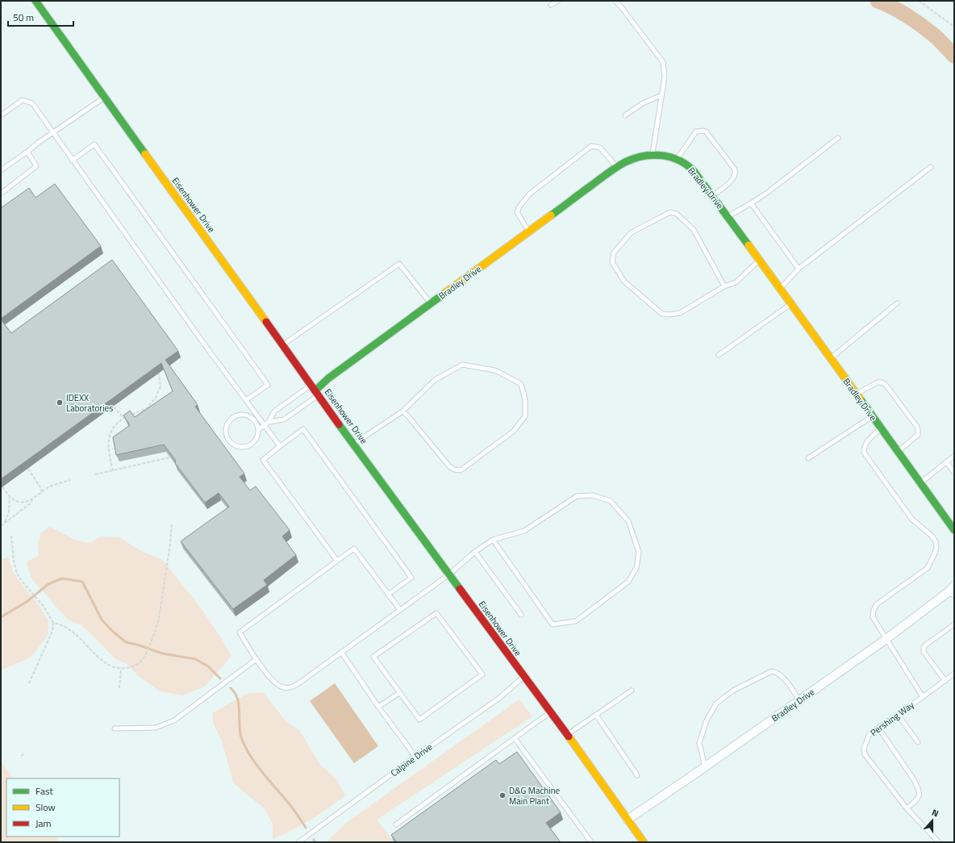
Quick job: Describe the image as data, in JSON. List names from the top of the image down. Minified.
{"streets":{"street":["Bradley Drive","Eisenhower Drive"],"lane":["Pershing Way","Calpine Drive"]},"crossings":[["Bradley Drive","Eisenhower Drive"],["Bradley Drive","Pershing Way"],["Eisenhower Drive","Calpine Drive"]],"places":["IDEXX Laboratories","D&G Machine Main Plant"],"legend":["Fast","Slow","Jam"],"scale_bar":"50 m","north":"top"}
